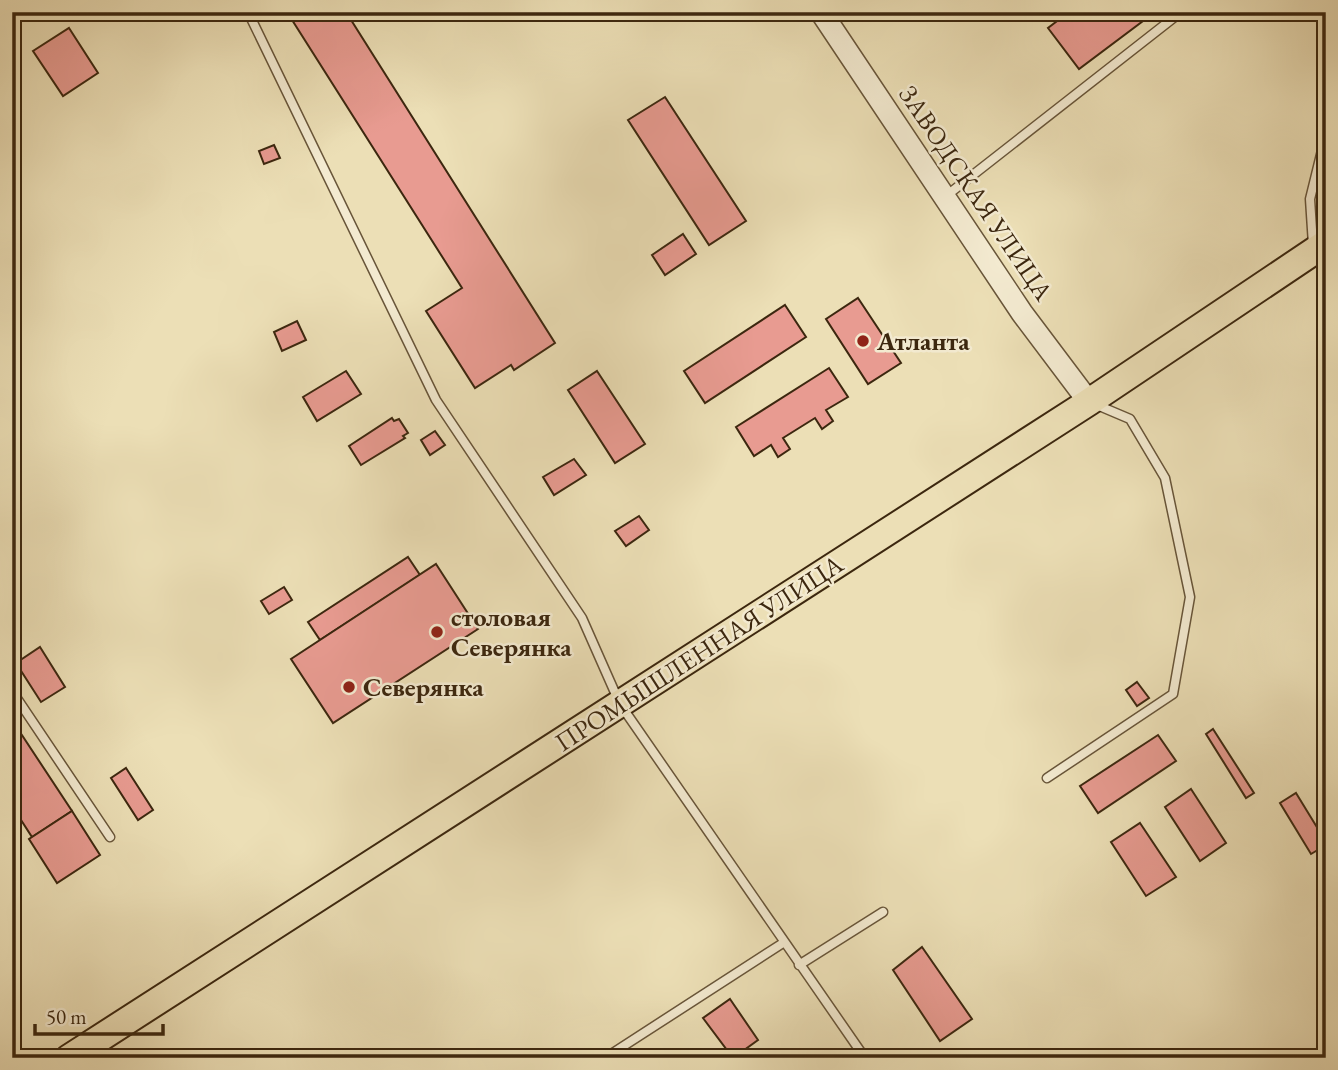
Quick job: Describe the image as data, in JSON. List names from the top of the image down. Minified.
{"streets":{"main road":["ПРОМЫШЛЕННАЯ УЛИЦА"],"street":["ЗАВОДСКАЯ УЛИЦА"]},"crossings":[["ЗАВОДСКАЯ УЛИЦА","ПРОМЫШЛЕННАЯ УЛИЦА"]],"places":["Атланта","столовая Северянка","Северянка"],"scale_bar":"50 m"}
